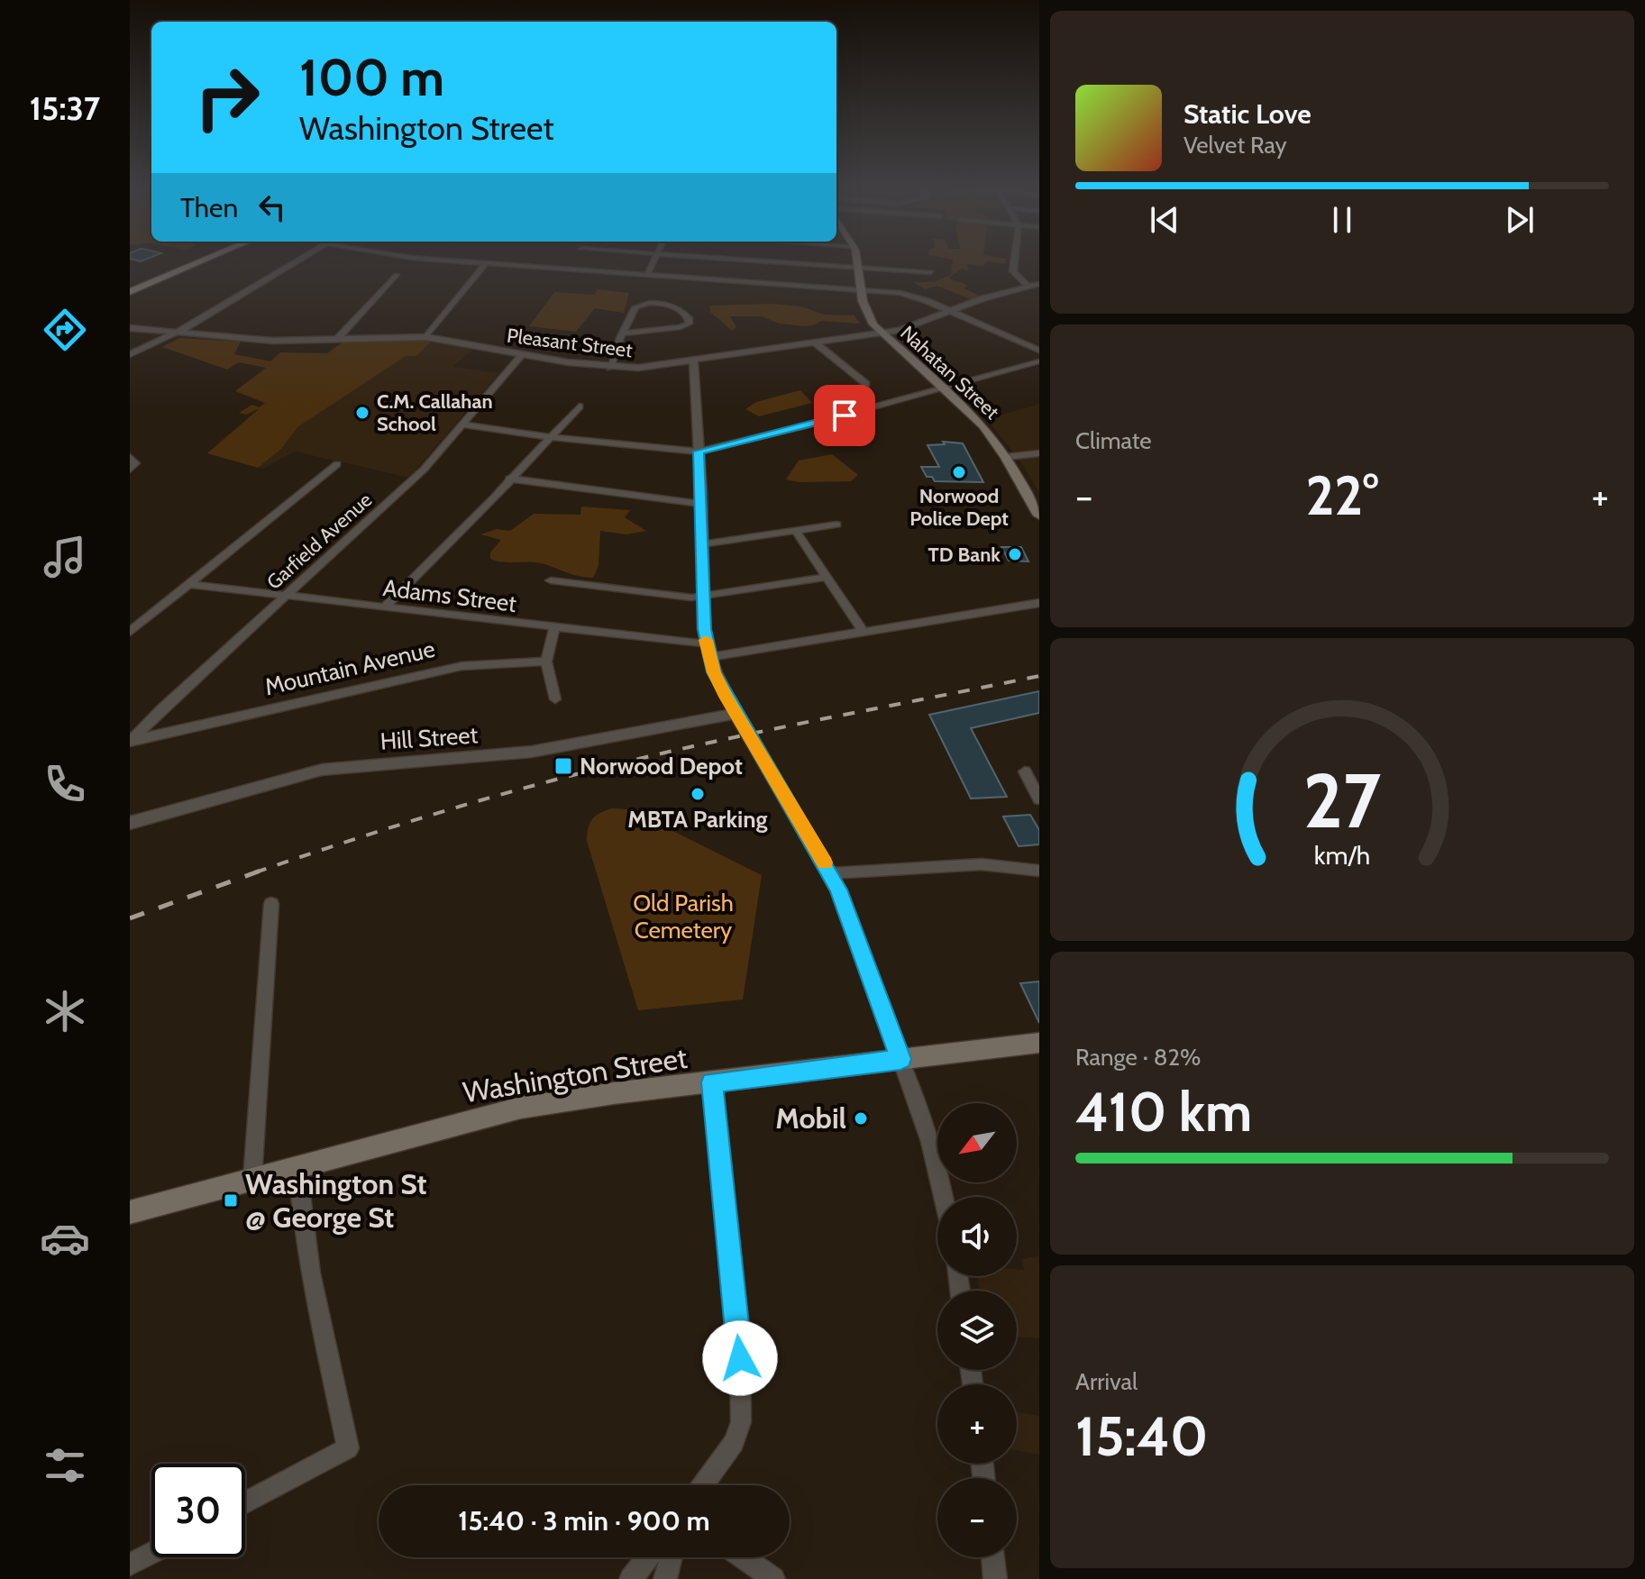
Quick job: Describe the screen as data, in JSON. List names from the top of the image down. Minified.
{"streets":{"main road":["Nahatan Street","Washington Street"],"street":["Pleasant Street","Garfield Avenue","Adams Street","Mountain Avenue","Hill Street"]},"crossings":[["Pleasant Street","Nahatan Street"],["Pleasant Street","Garfield Avenue"],["Garfield Avenue","Adams Street"],["Garfield Avenue","Mountain Avenue"]],"parks":["Old Parish Cemetery"],"places":{"other":["C.M. Callahan School","Norwood Police Dept","TD Bank","MBTA Parking","Mobil"],"transit":["Norwood Depot","Washington St @ George St"]},"north":"bottom left","page":{"tabs":"15:37","turn":["100 m","Washington Street"],"song":["Static Love","Velvet Ray"],"then":"Then","tile":["Climate",["Range · 82%","410 km"],["Arrival","15:40"]],"heat":["−","22°","+"],"map_buttons":["+","−"],"limit":"30","trip":"15:40 · 3 min · 900 m","gauge":["27","km/h"]}}
